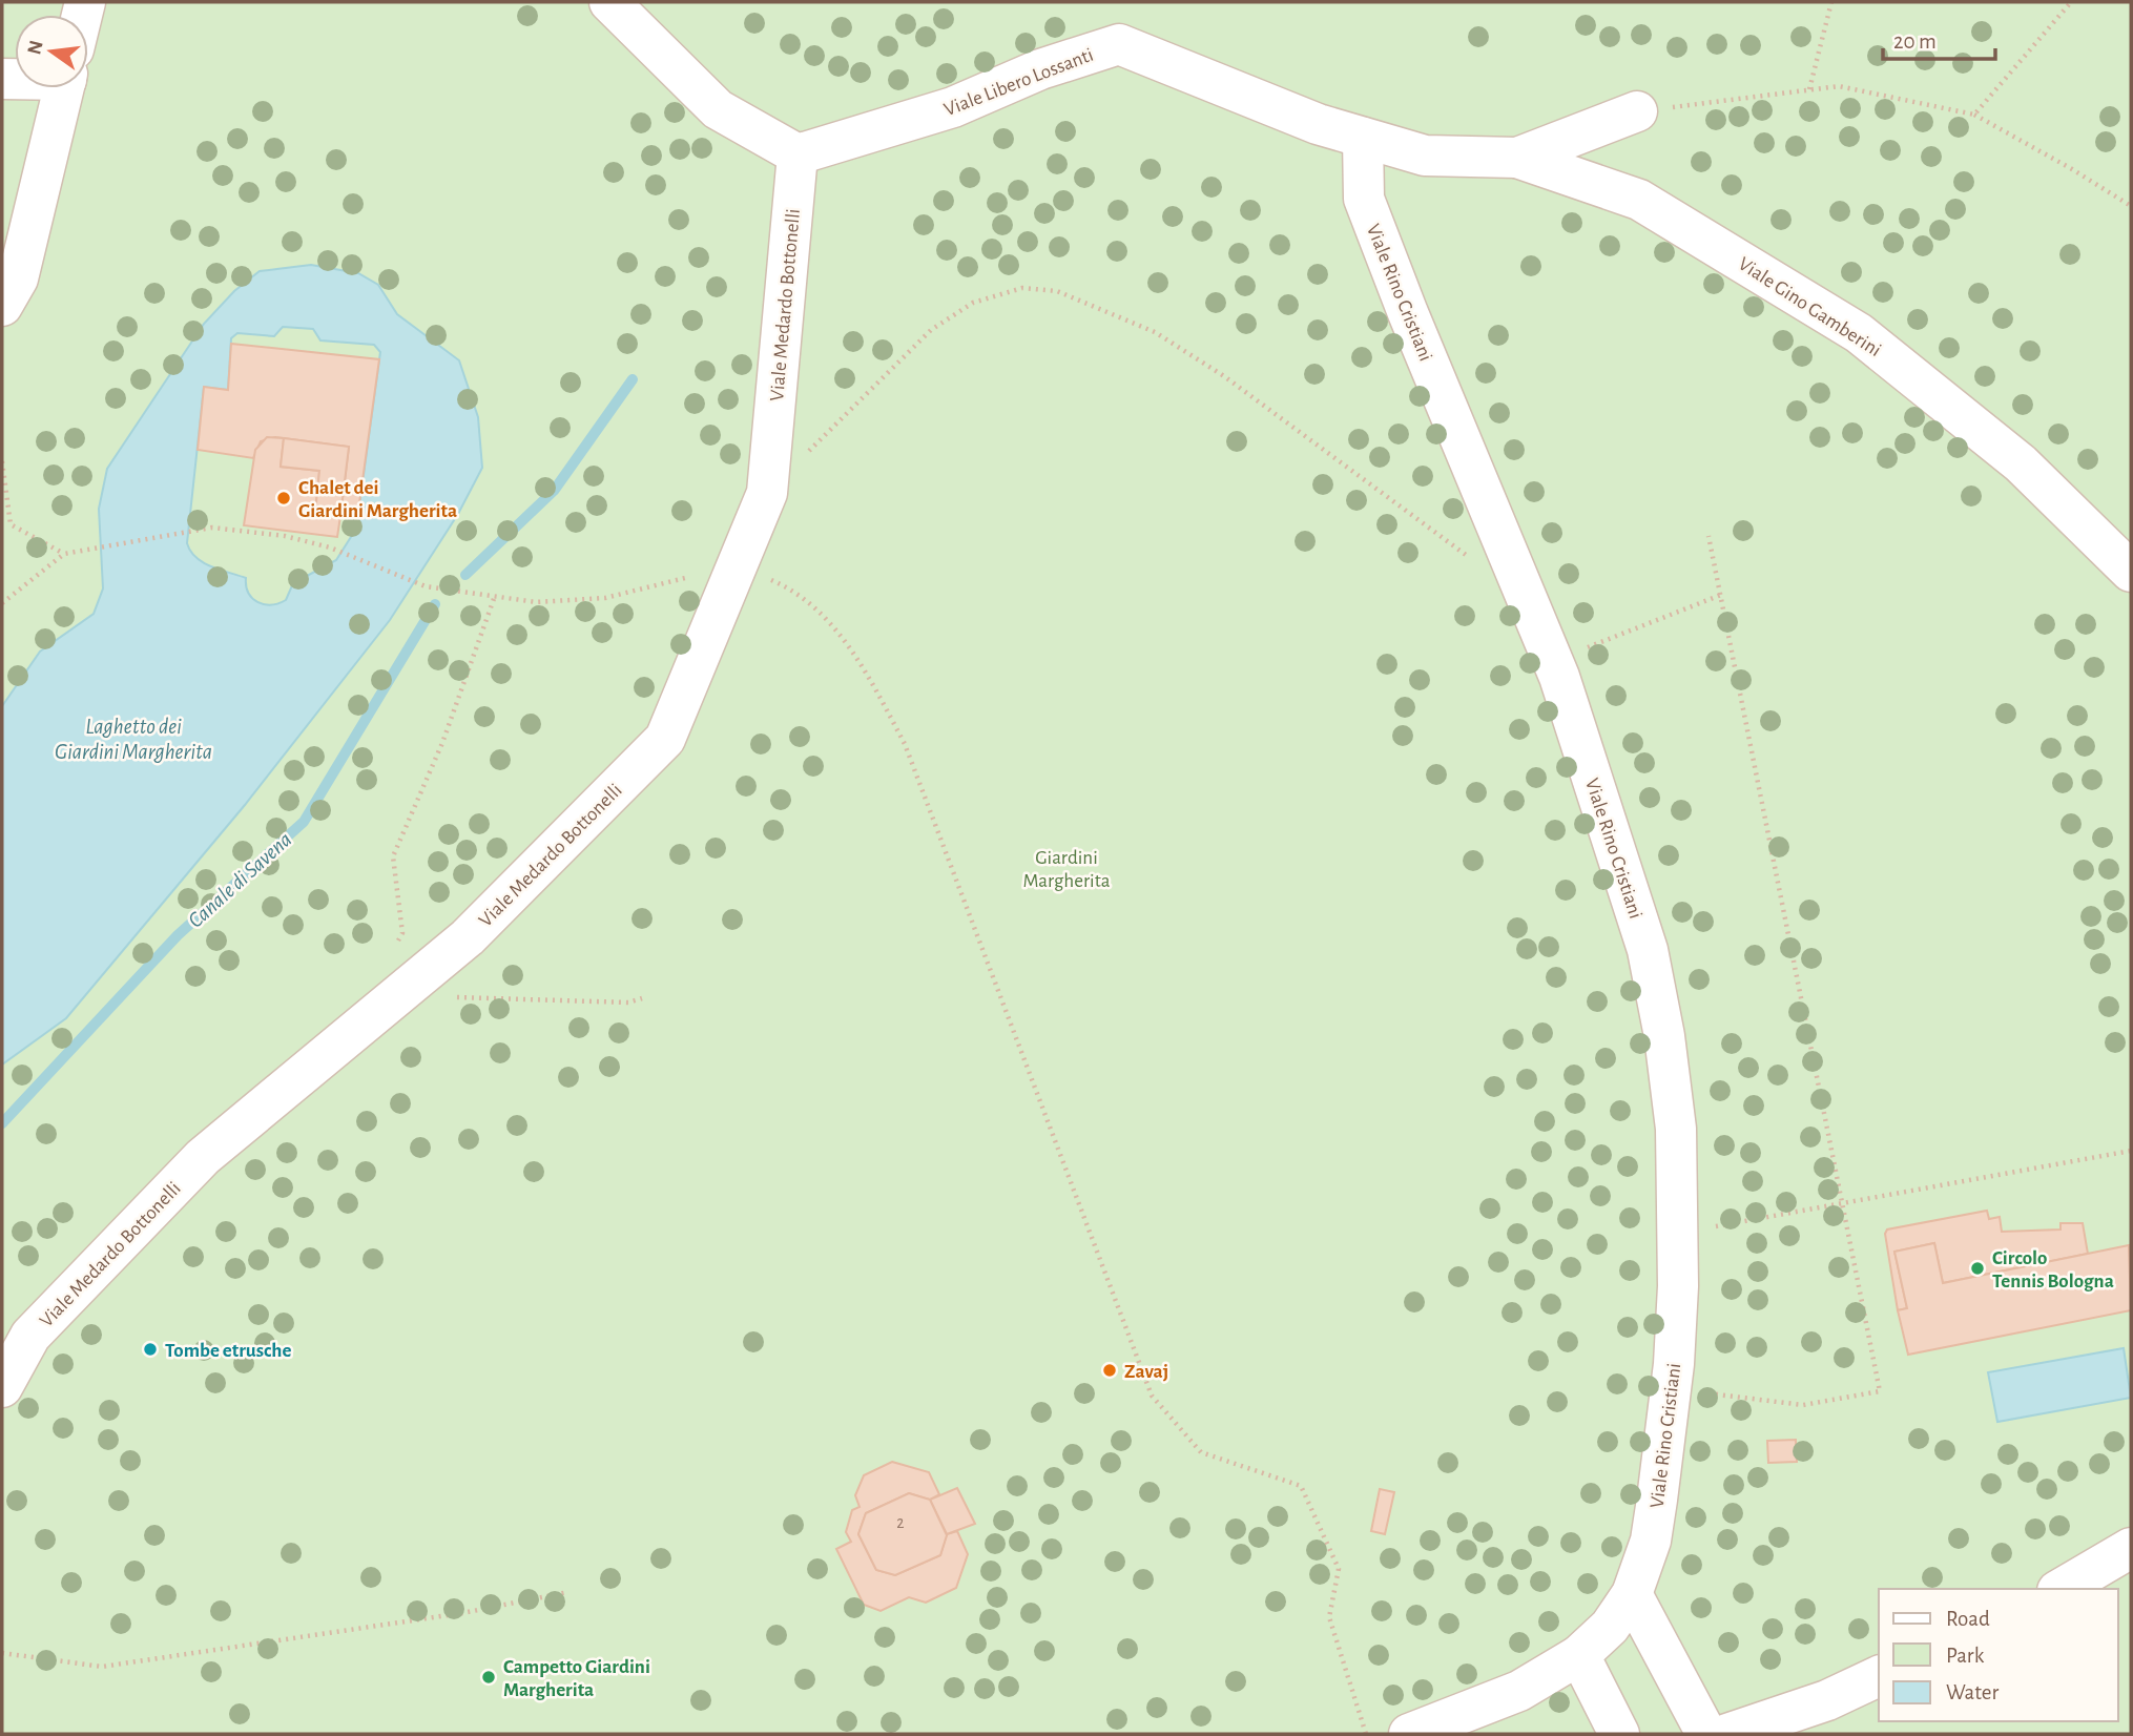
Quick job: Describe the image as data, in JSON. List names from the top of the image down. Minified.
{"streets":{"street":["Viale Libero Lossanti","Viale Rino Cristiani","Viale Medardo Bottonelli","Viale Gino Gamberini"]},"crossings":[["Viale Libero Lossanti","Viale Rino Cristiani"],["Viale Libero Lossanti","Viale Medardo Bottonelli"],["Viale Libero Lossanti","Viale Gino Gamberini"]],"water":["Laghetto dei Giardini Margherita","Canale di Savena"],"parks":["Giardini Margherita"],"places":["Chalet dei Giardini Margherita","Circolo Tennis Bologna","Tombe etrusche","Zavaj","Campetto Giardini Margherita"],"house_numbers":["2"],"legend":["Road","Park","Water"],"scale_bar":"20 m","north":"left"}
